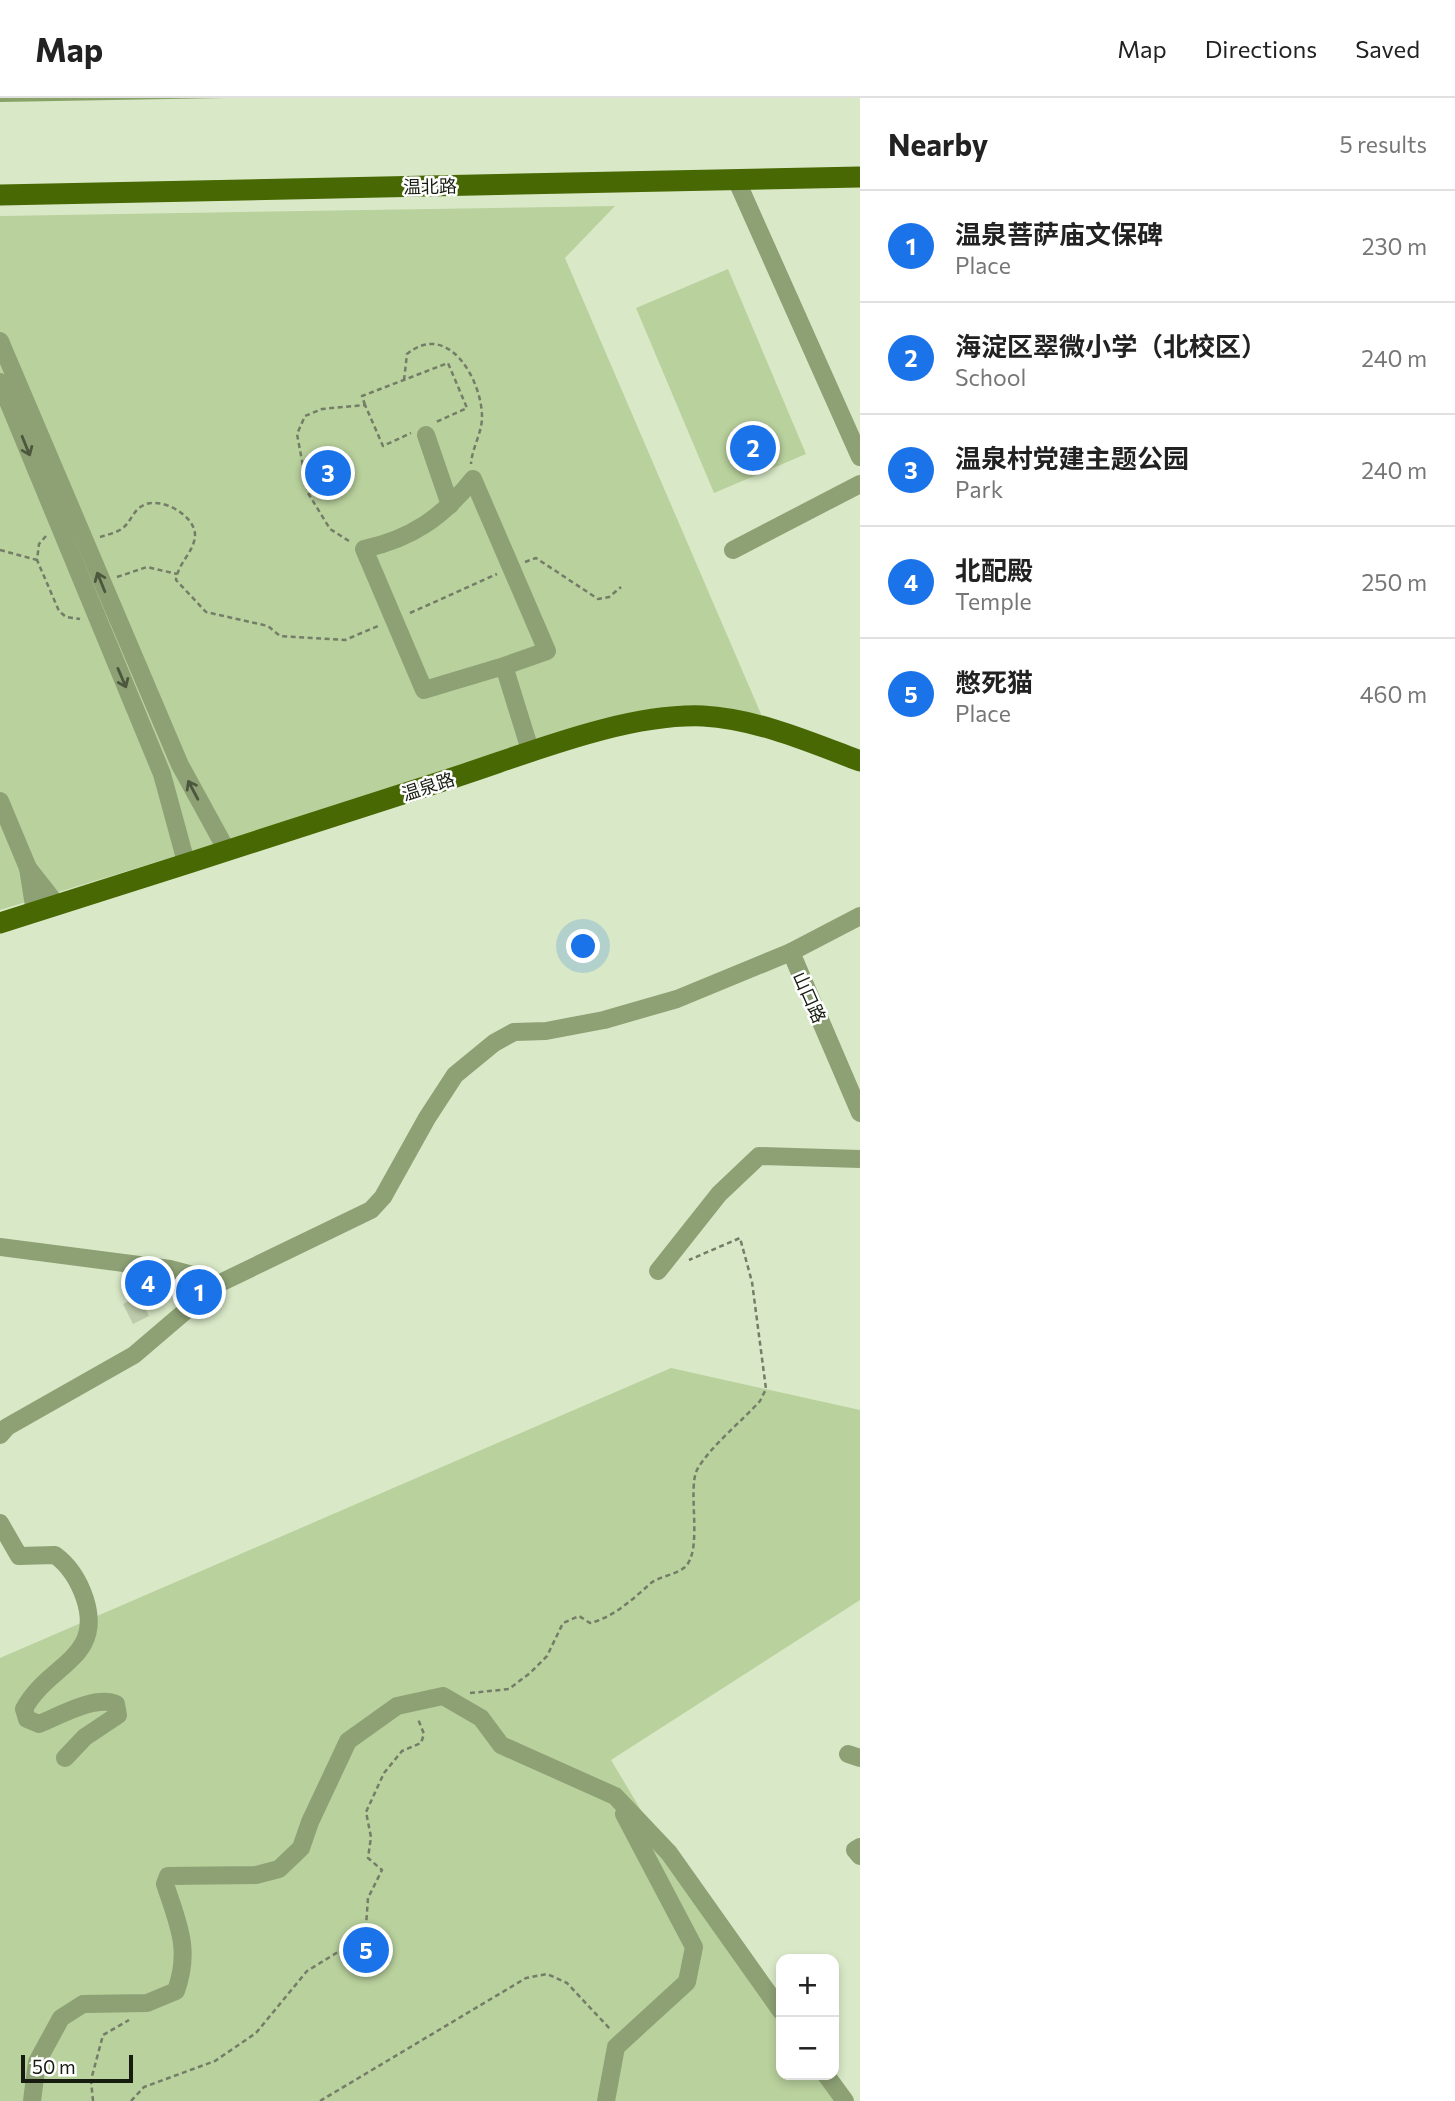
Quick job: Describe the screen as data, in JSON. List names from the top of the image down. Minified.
{"streets":{"main road":["温北路","温泉路"],"street":["山口路"]},"scale_bar":"50 m","page":{"header":"Map","nav":["Map","Directions","Saved"],"heading":["Nearby","5 results"],"list":[{"mark":"1","name":"温泉菩萨庙文保碑","note":"Place","value":"230 m"},{"mark":"2","name":"海淀区翠微小学（北校区）","note":"School","value":"240 m"},{"mark":"3","name":"温泉村党建主题公园","note":"Park","value":"240 m"},{"mark":"4","name":"北配殿","note":"Temple","value":"250 m"},{"mark":"5","name":"憋死猫","note":"Place","value":"460 m"}],"pins":["2","3","4","1","5"],"map_buttons":["+","−"],"scale":"50 m"}}
